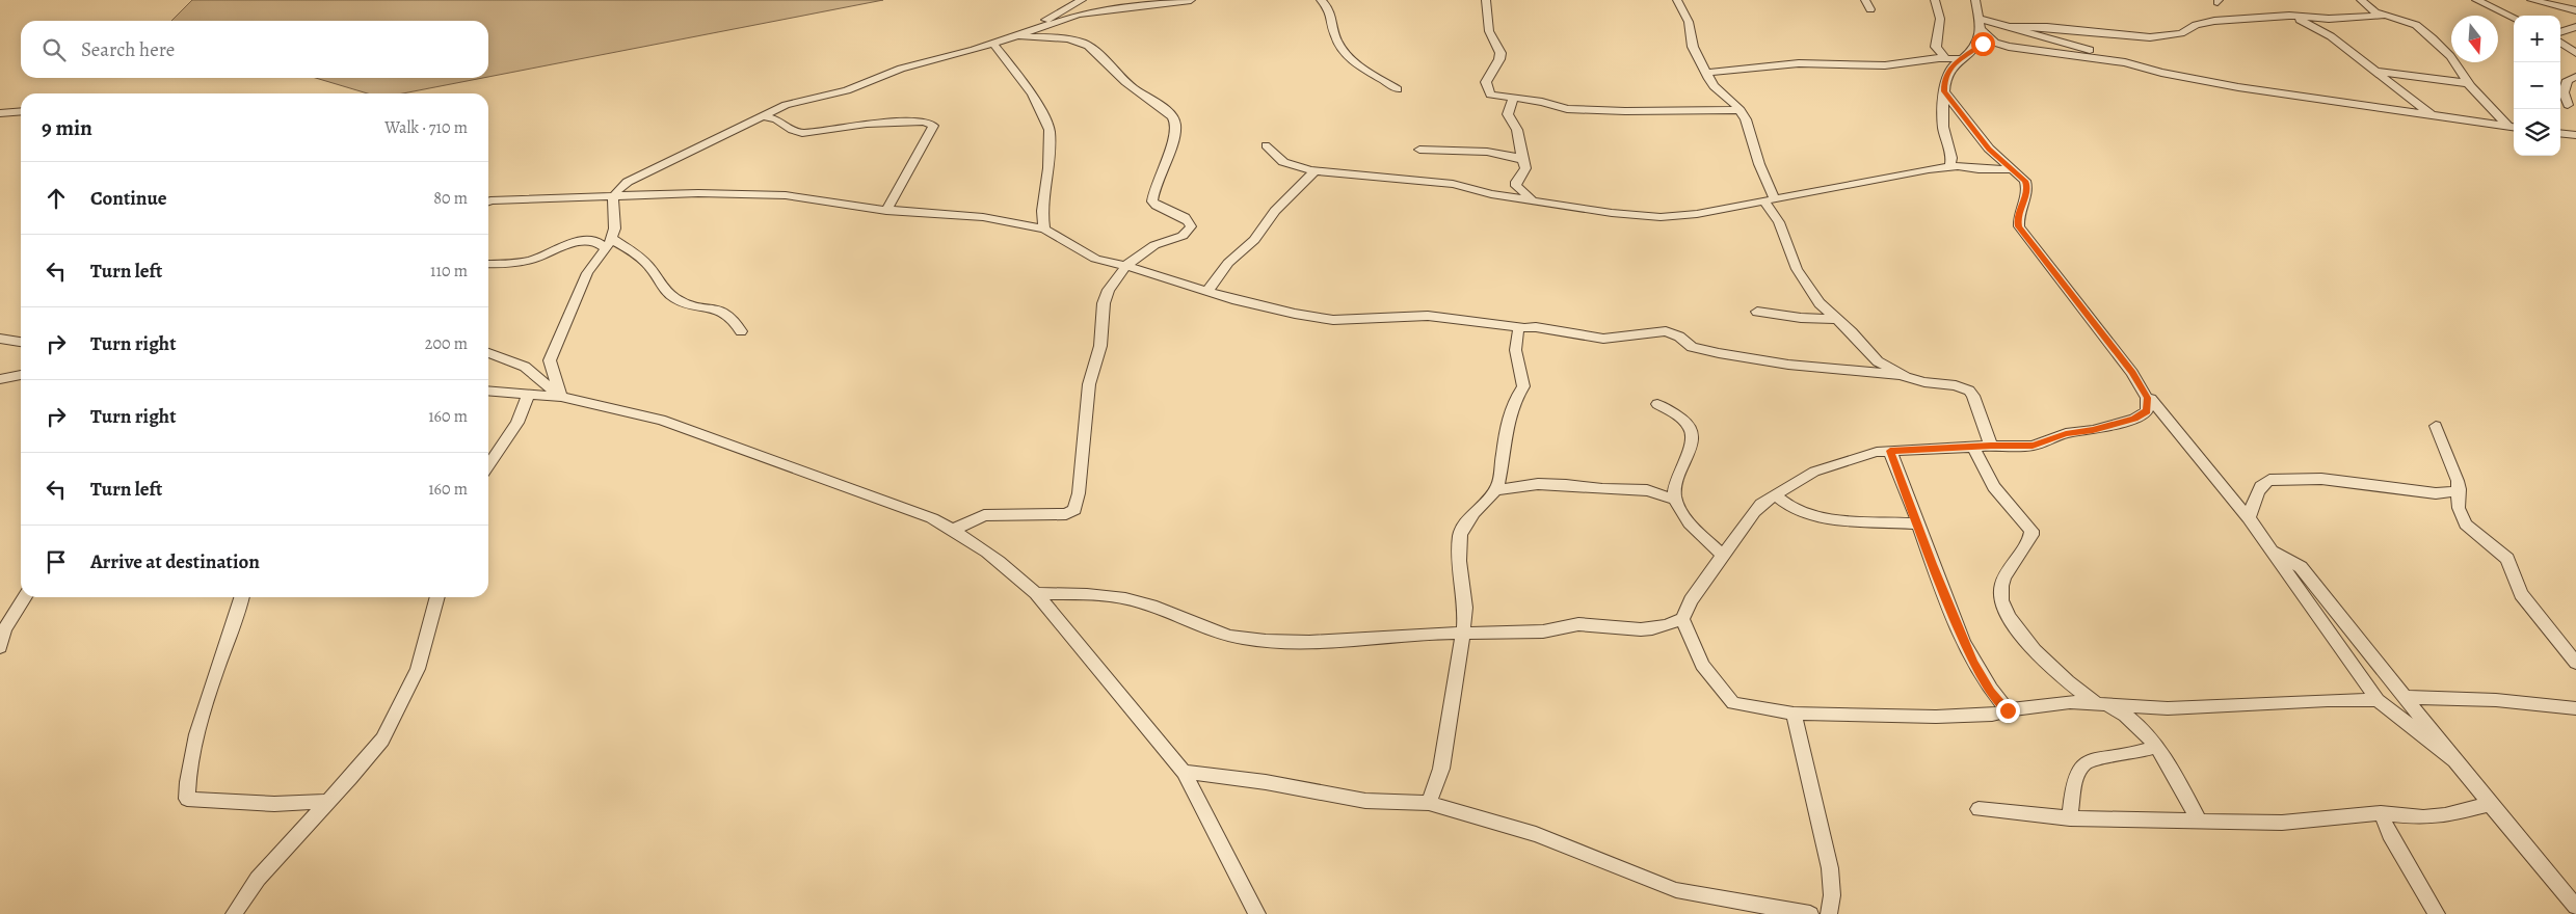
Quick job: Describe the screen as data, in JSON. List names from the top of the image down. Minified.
{"north":"bottom","page":{"map_buttons":["+","−"],"search":"Search here","heading":["9 min","Walk · 710 m"],"list":[["Continue","80 m"],["Turn left","110 m"],["Turn right","200 m"],["Turn right","160 m"],["Turn left","160 m"],"Arrive at destination"]}}
